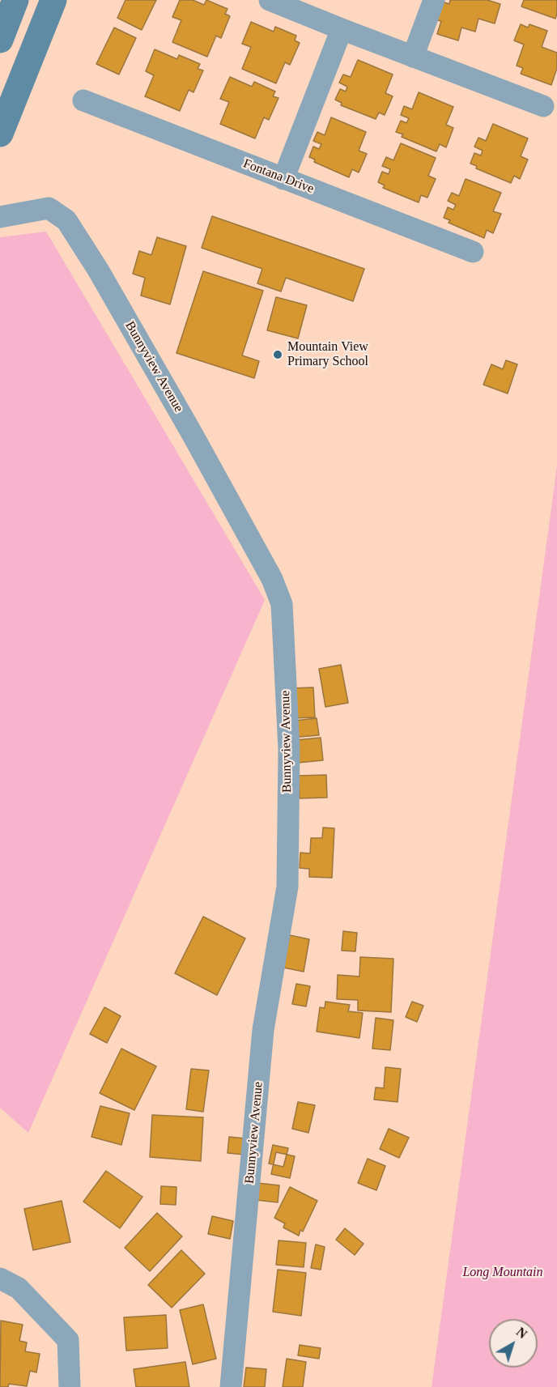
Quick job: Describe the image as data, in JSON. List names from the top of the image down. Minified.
{"streets":{"street":["Fontana Drive","Bunnyview Avenue"]},"parks":["Long Mountain"],"places":["Mountain View Primary School"],"north":"top right"}
